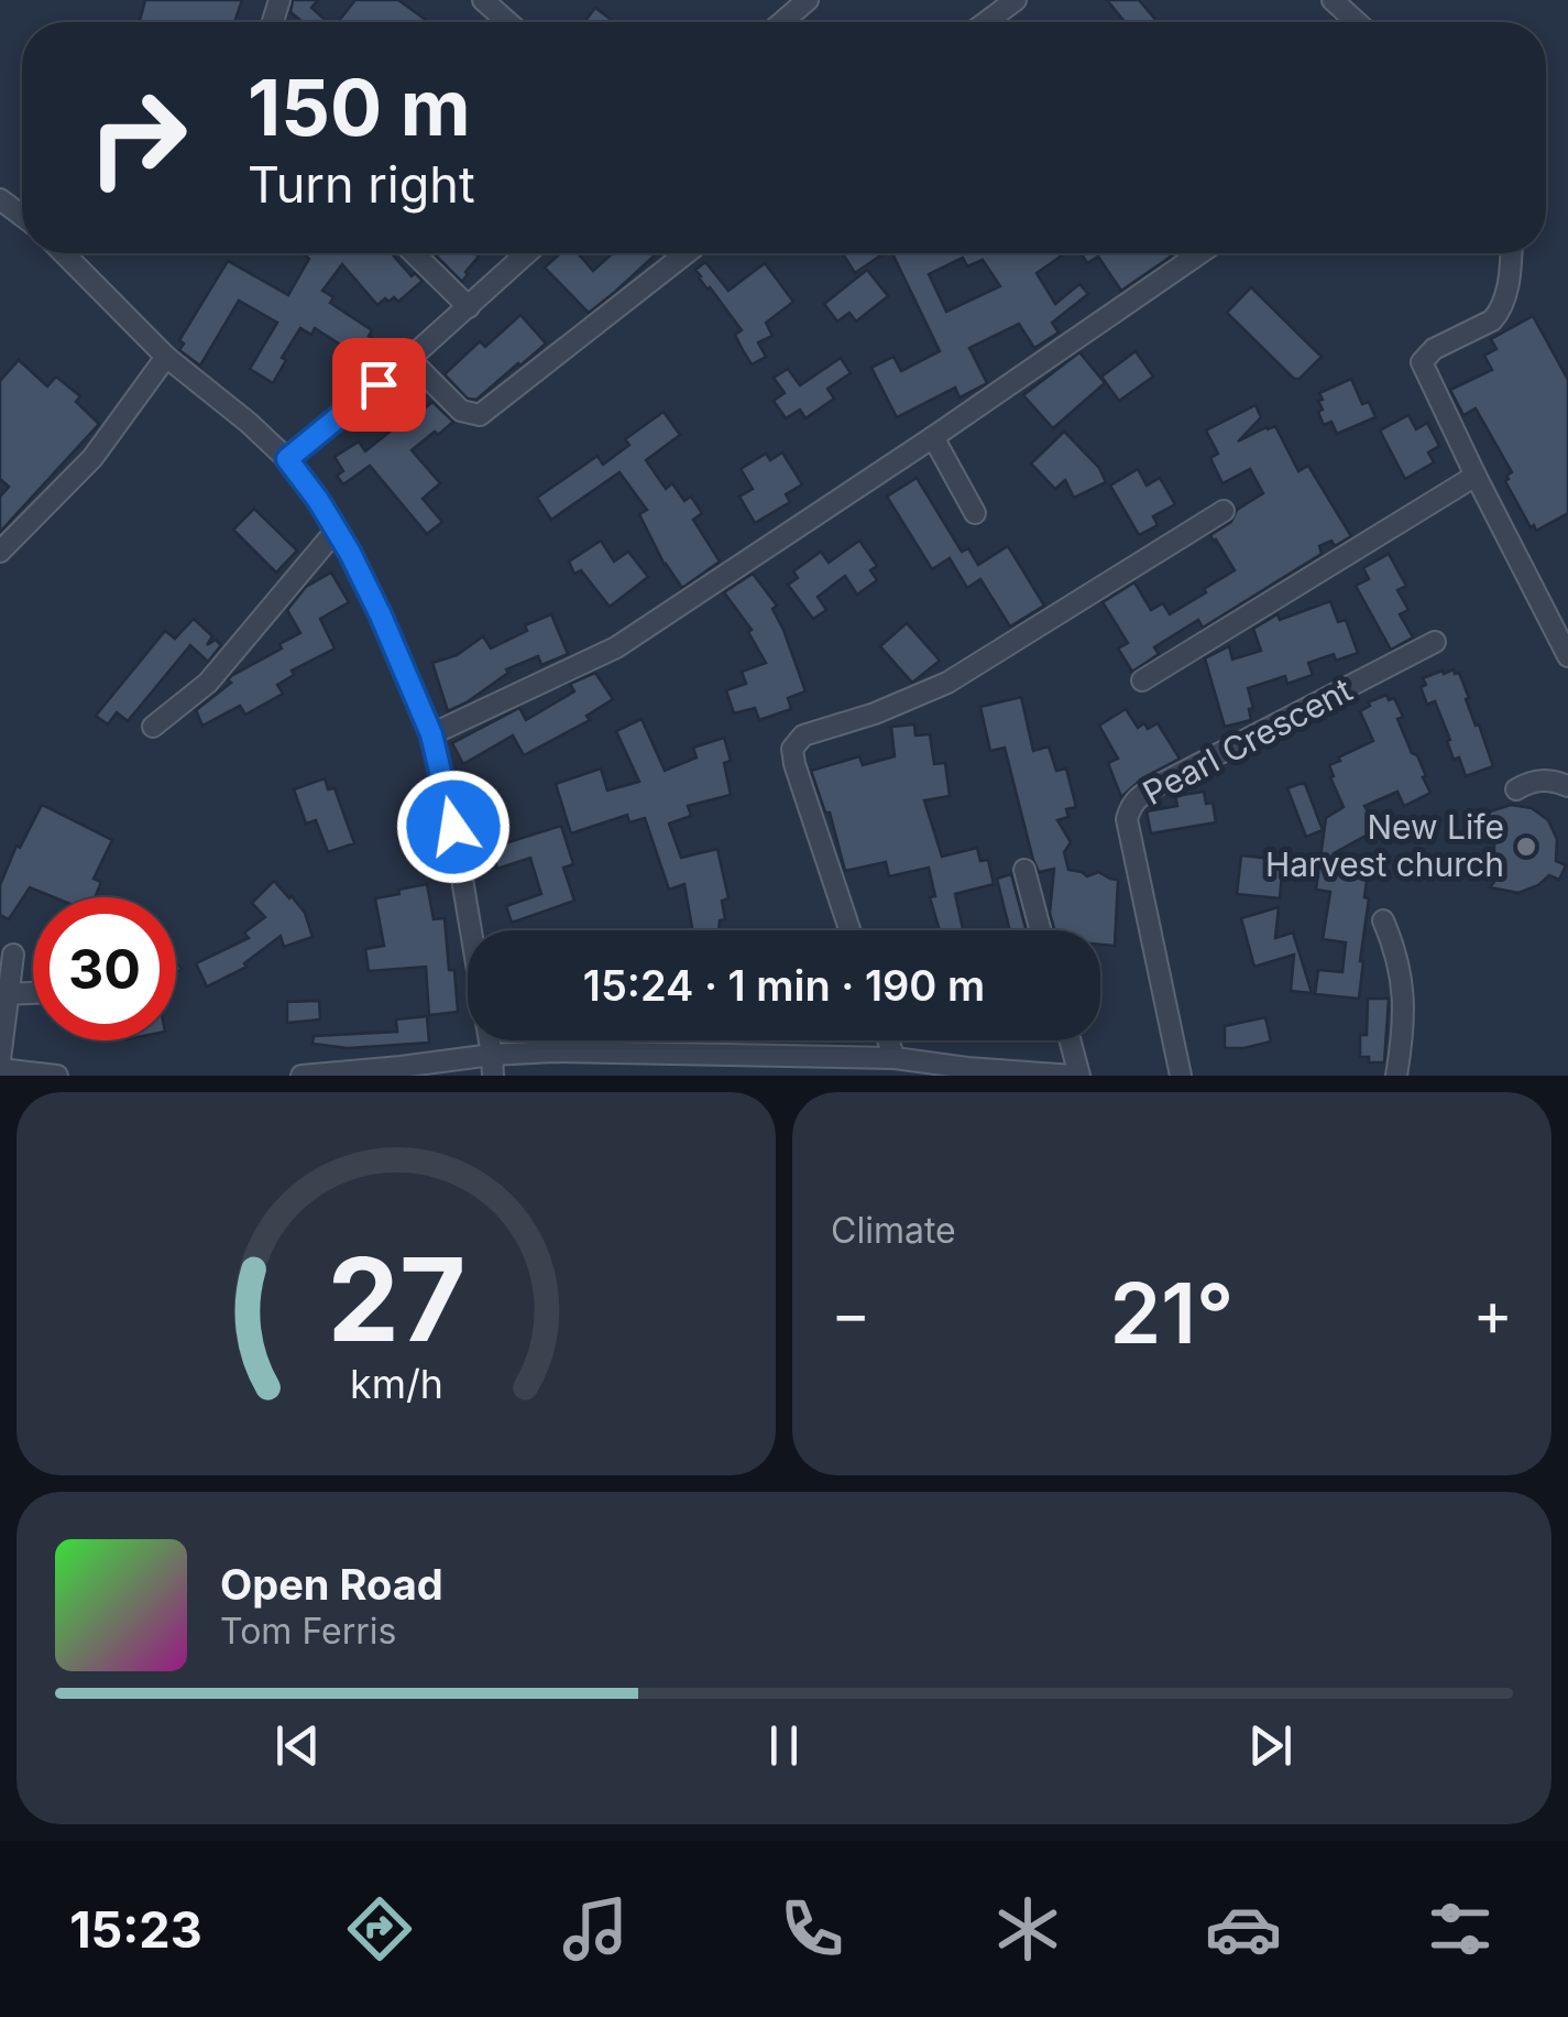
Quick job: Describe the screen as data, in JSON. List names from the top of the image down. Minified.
{"streets":{"street":["Pearl Crescent"]},"places":["New Life Harvest church"],"page":{"turn":["150 m","Turn right"],"limit":"30","trip":"15:24 · 1 min · 190 m","tile":"Climate","heat":["−","21°","+"],"song":["Open Road","Tom Ferris"],"tabs":"15:23","gauge":["27","km/h"]}}
